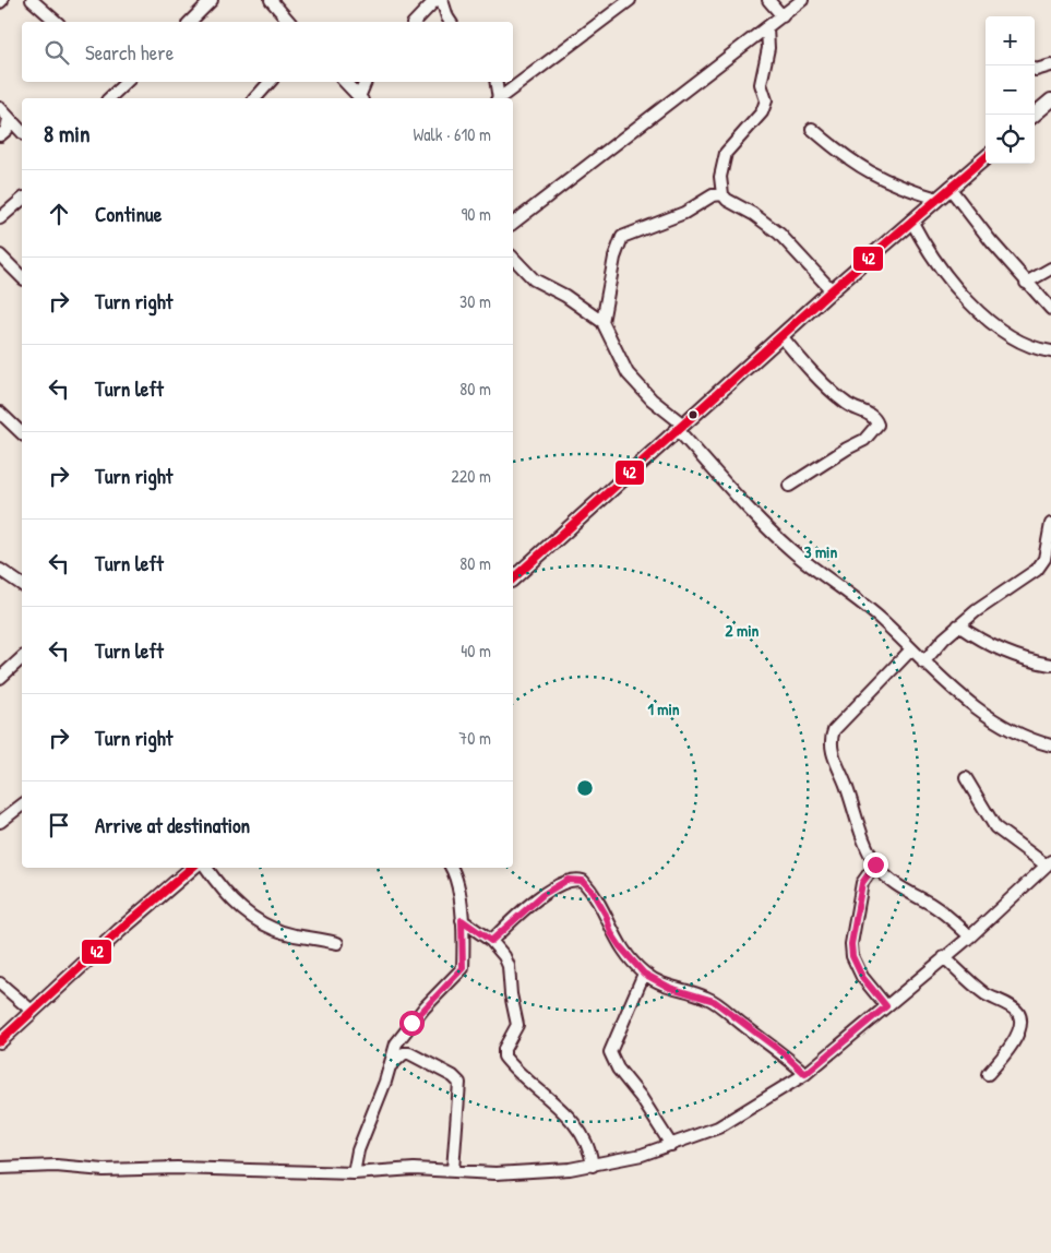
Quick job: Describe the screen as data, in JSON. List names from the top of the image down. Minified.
{"lines":["transit line 42"],"page":{"map_buttons":["+","−"],"search":"Search here","heading":["8 min","Walk · 610 m"],"list":[["Continue","90 m"],["Turn right","30 m"],["Turn left","80 m"],["Turn right","220 m"],["Turn left","80 m"],["Turn left","40 m"],["Turn right","70 m"],"Arrive at destination"]},"rings":["3 min","2 min","1 min"]}
